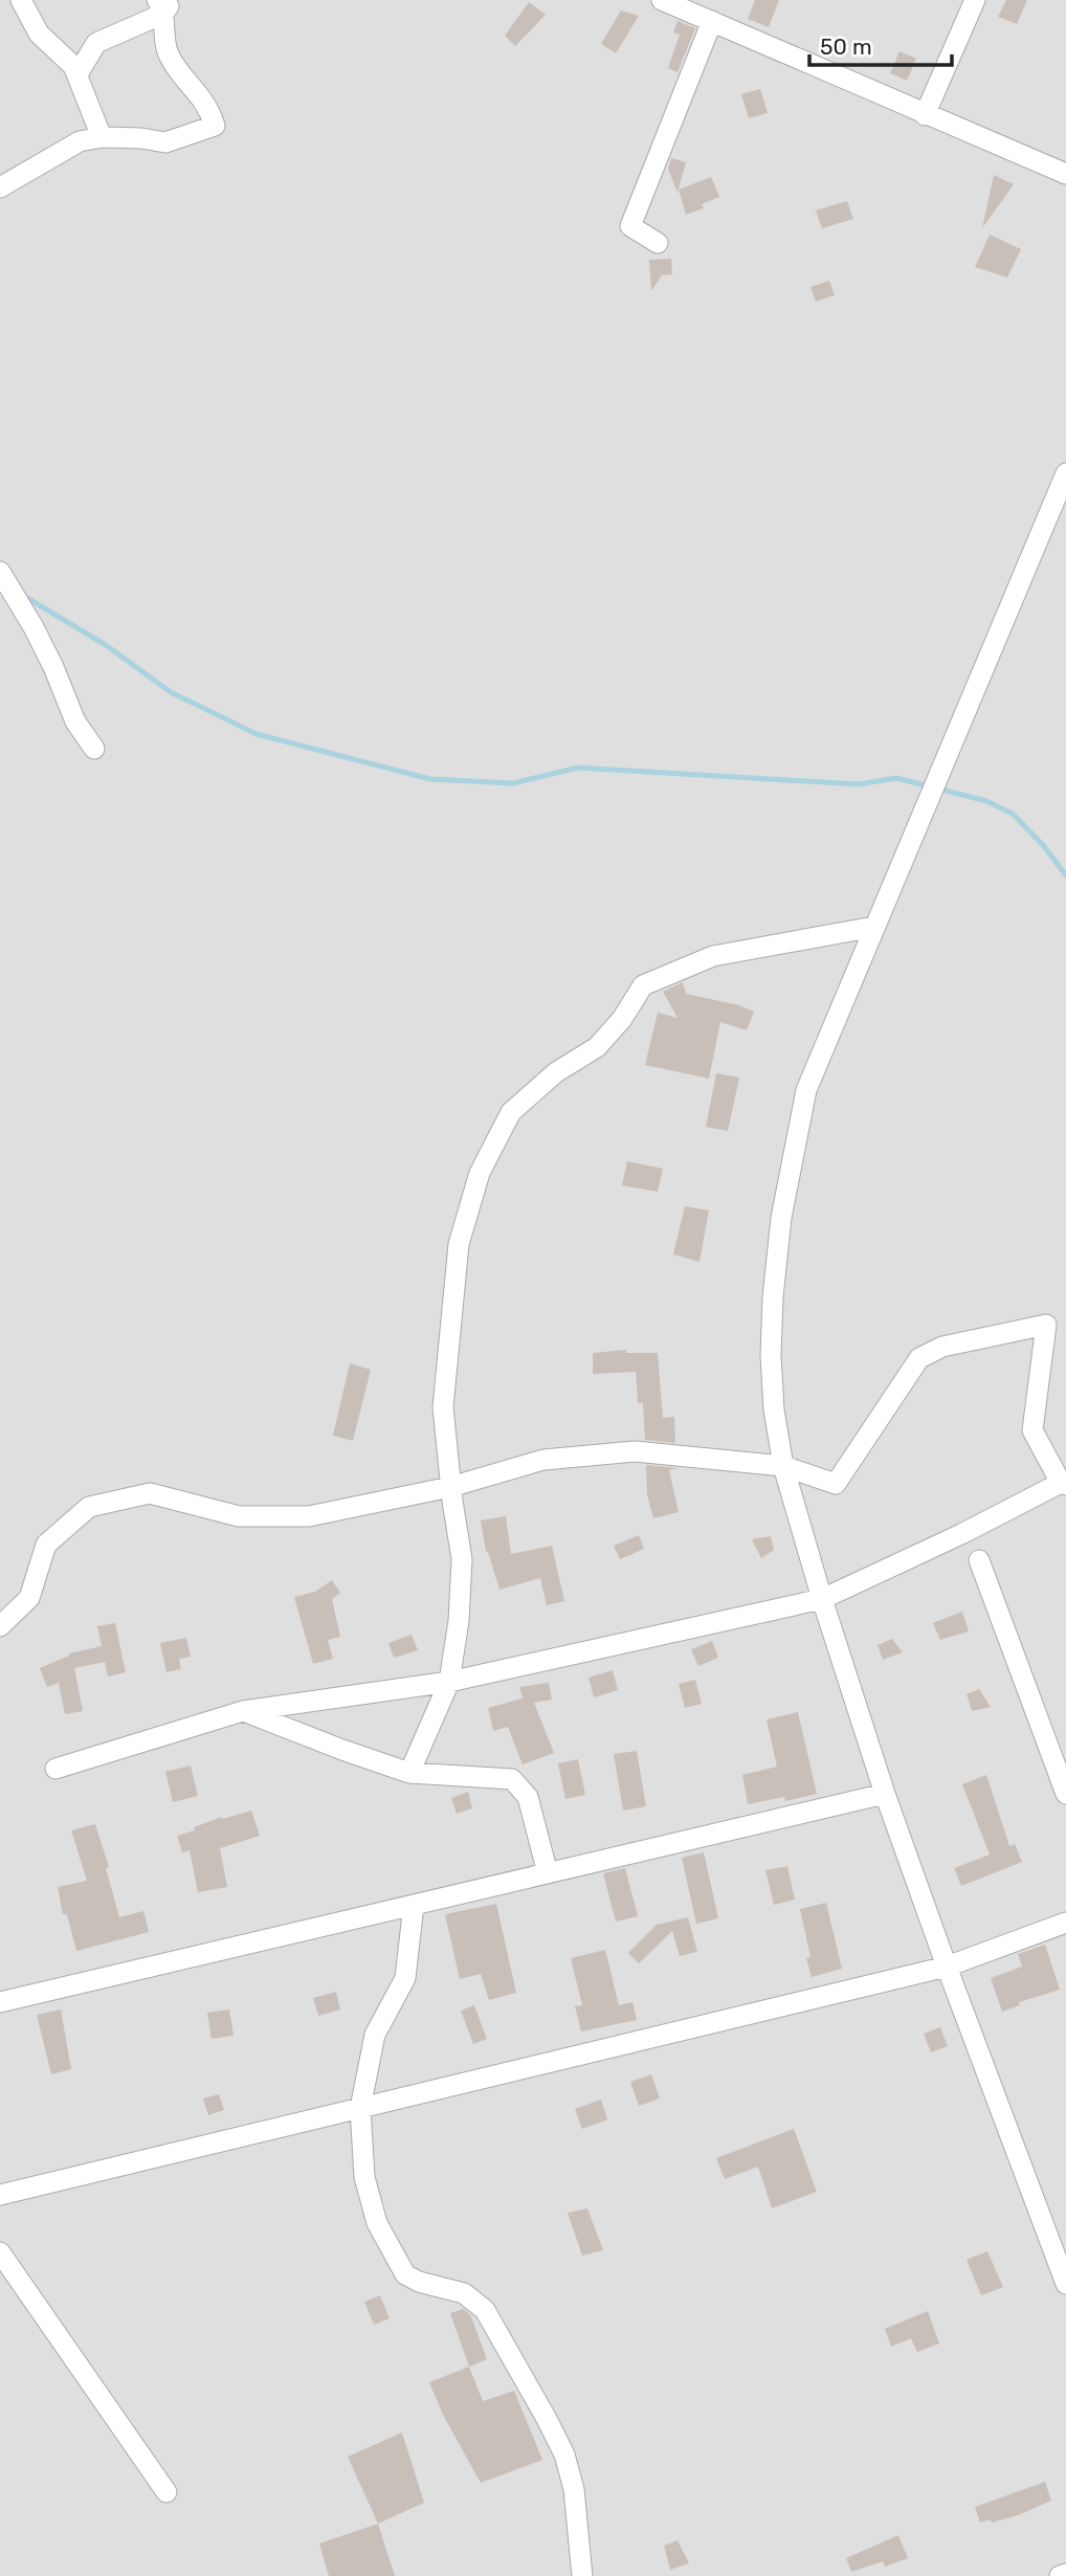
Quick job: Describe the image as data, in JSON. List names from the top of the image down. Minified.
{"scale_bar":"50 m"}
